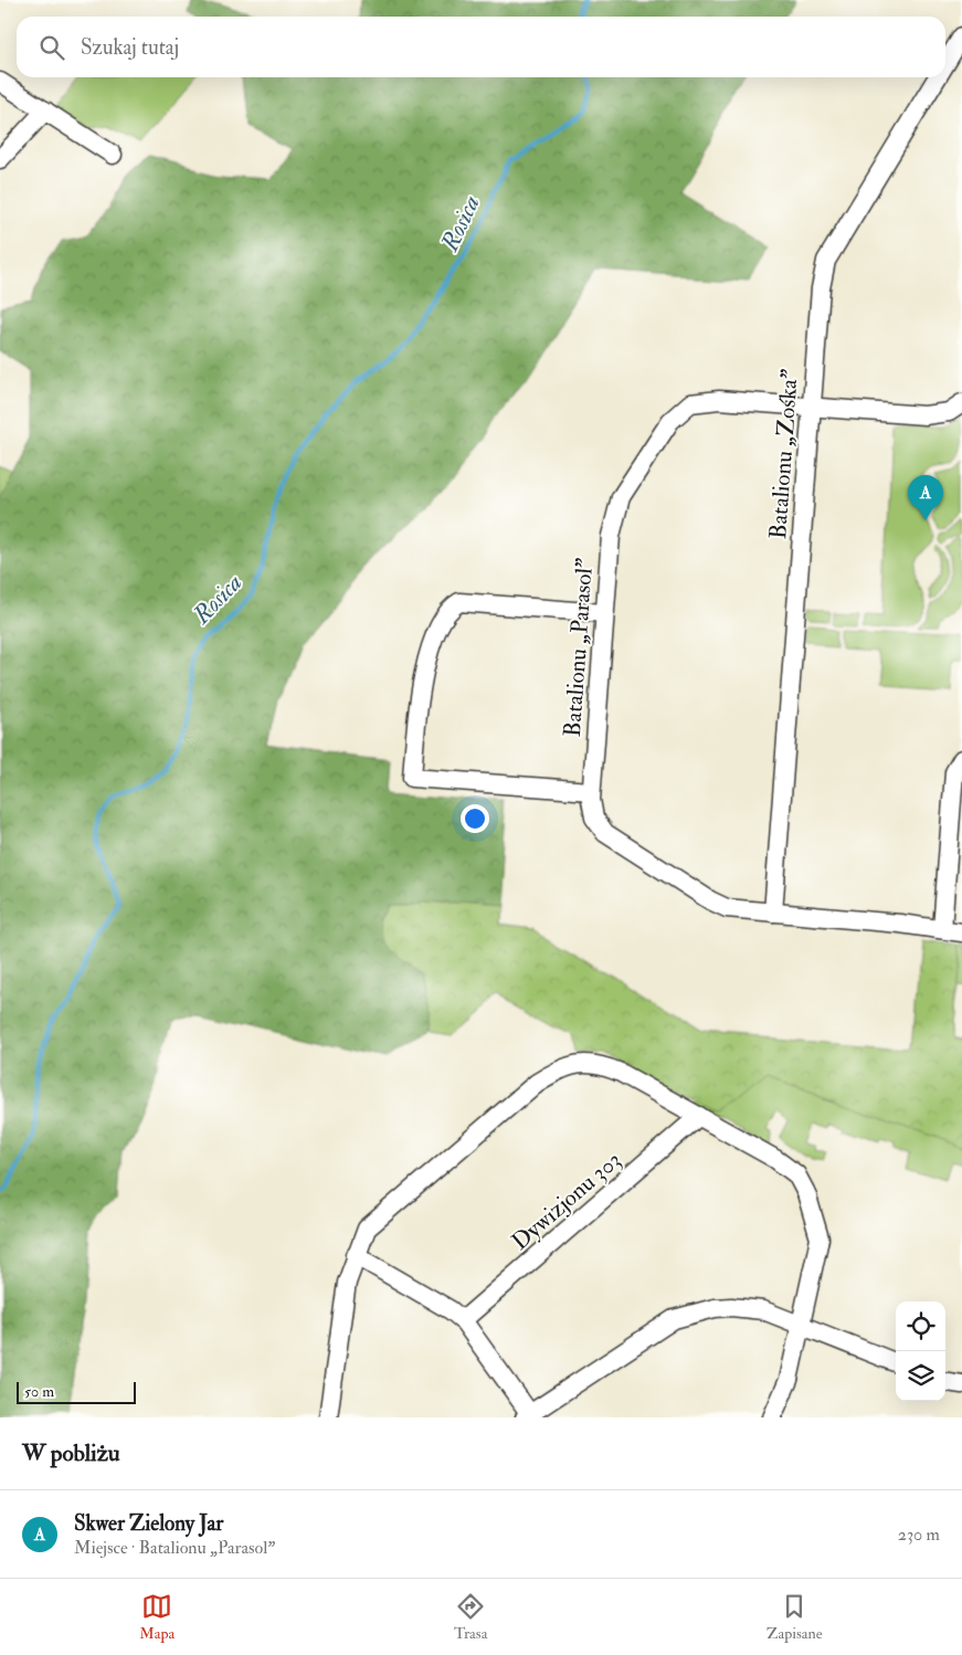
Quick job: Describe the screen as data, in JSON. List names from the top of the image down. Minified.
{"streets":{"street":["Batalionu „Zośka”","Batalionu „Parasol”","Dywizjonu 303"]},"crossings":[["Batalionu „Zośka”","Batalionu „Parasol”"]],"water":["Rosica"],"scale_bar":"50 m","page":{"search":"Szukaj tutaj","pins":"A","scale":"50 m","heading":"W pobliżu","list":[{"mark":"A","name":"Skwer Zielony Jar","note":"Miejsce · Batalionu „Parasol”","value":"230 m"}],"nav":["Mapa","Trasa","Zapisane"]}}
